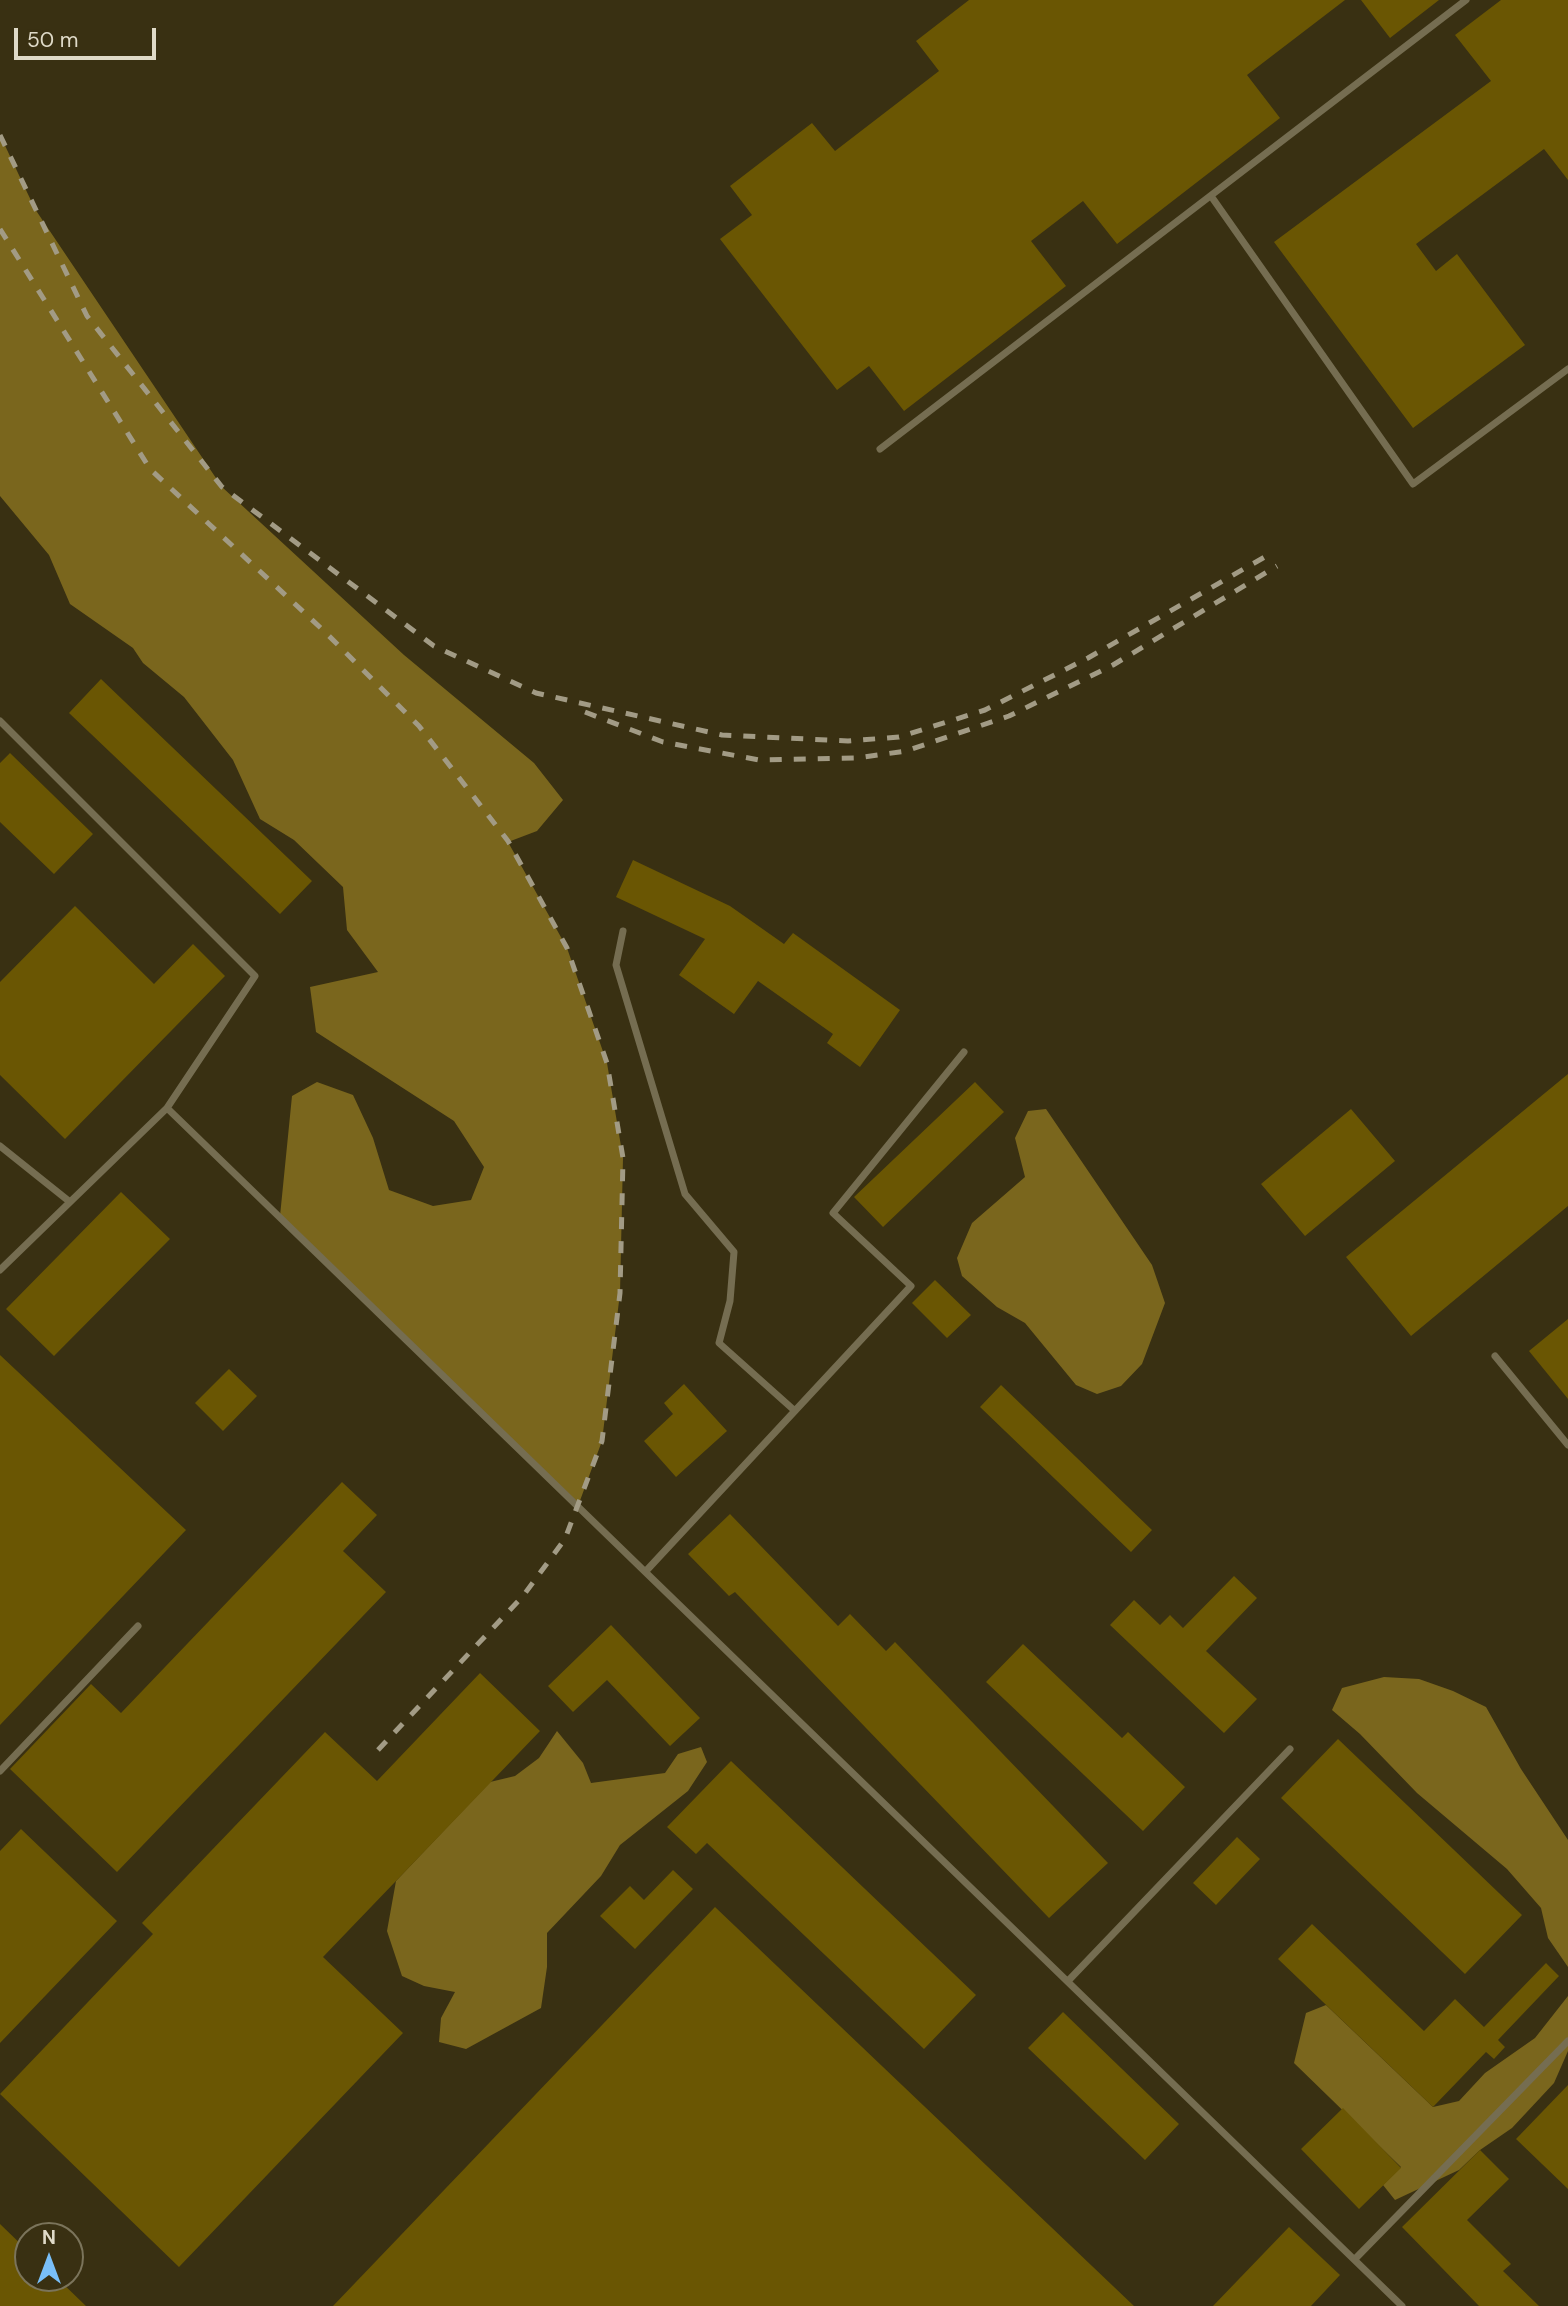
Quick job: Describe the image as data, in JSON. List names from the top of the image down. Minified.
{"scale_bar":"50 m","north":"top"}
